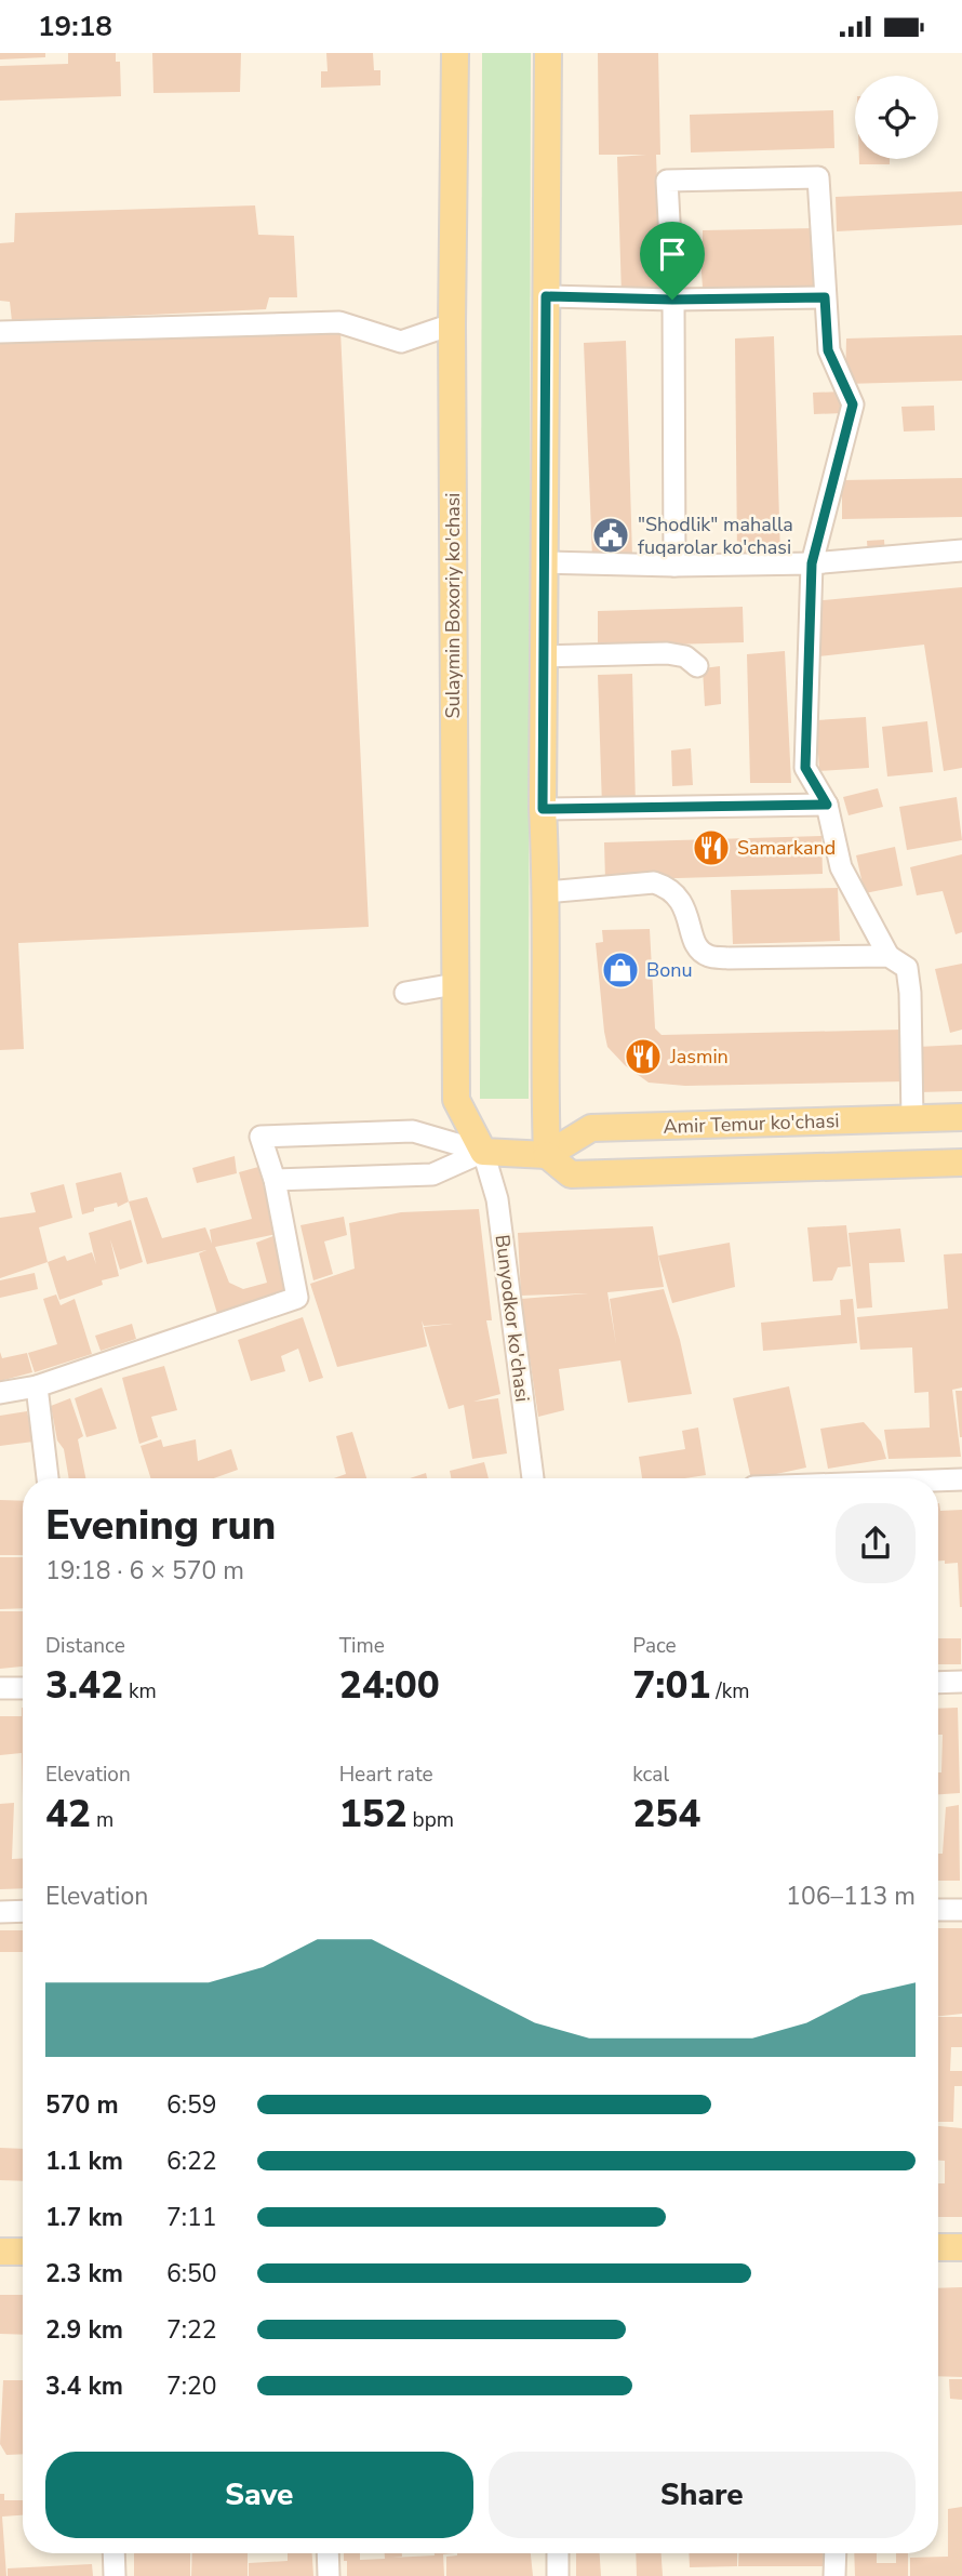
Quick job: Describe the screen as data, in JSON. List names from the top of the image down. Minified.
{"streets":{"main road":["Sulaymin Boxoriy ko'chasi","Amir Temur ko'chasi"],"street":["Bunyodkor ko'chasi"]},"crossings":[["Sulaymin Boxoriy ko'chasi","Bunyodkor ko'chasi"]],"places":{"public building":["\"Shodlik\" mahalla fuqarolar ko'chasi"],"restaurant":["Samarkand","Jasmin"],"shop":["Bonu"]},"page":{"status":"19:18","heading":["Evening run","19:18 · 6 × 570 m"],"stats":[["Distance","3.42 km"],["Time","24:00"],["Pace","7:01 /km"],["Elevation","42 m"],["Heart rate","152 bpm"],["kcal","254"]],"chart":["Elevation","106–113 m"],"list":[{"name":"570 m","note":"6:59"},{"name":"1.1 km","note":"6:22"},{"name":"1.7 km","note":"7:11"},{"name":"2.3 km","note":"6:50"},{"name":"2.9 km","note":"7:22"},{"name":"3.4 km","note":"7:20"}],"buttons":["Save","Share"]}}
